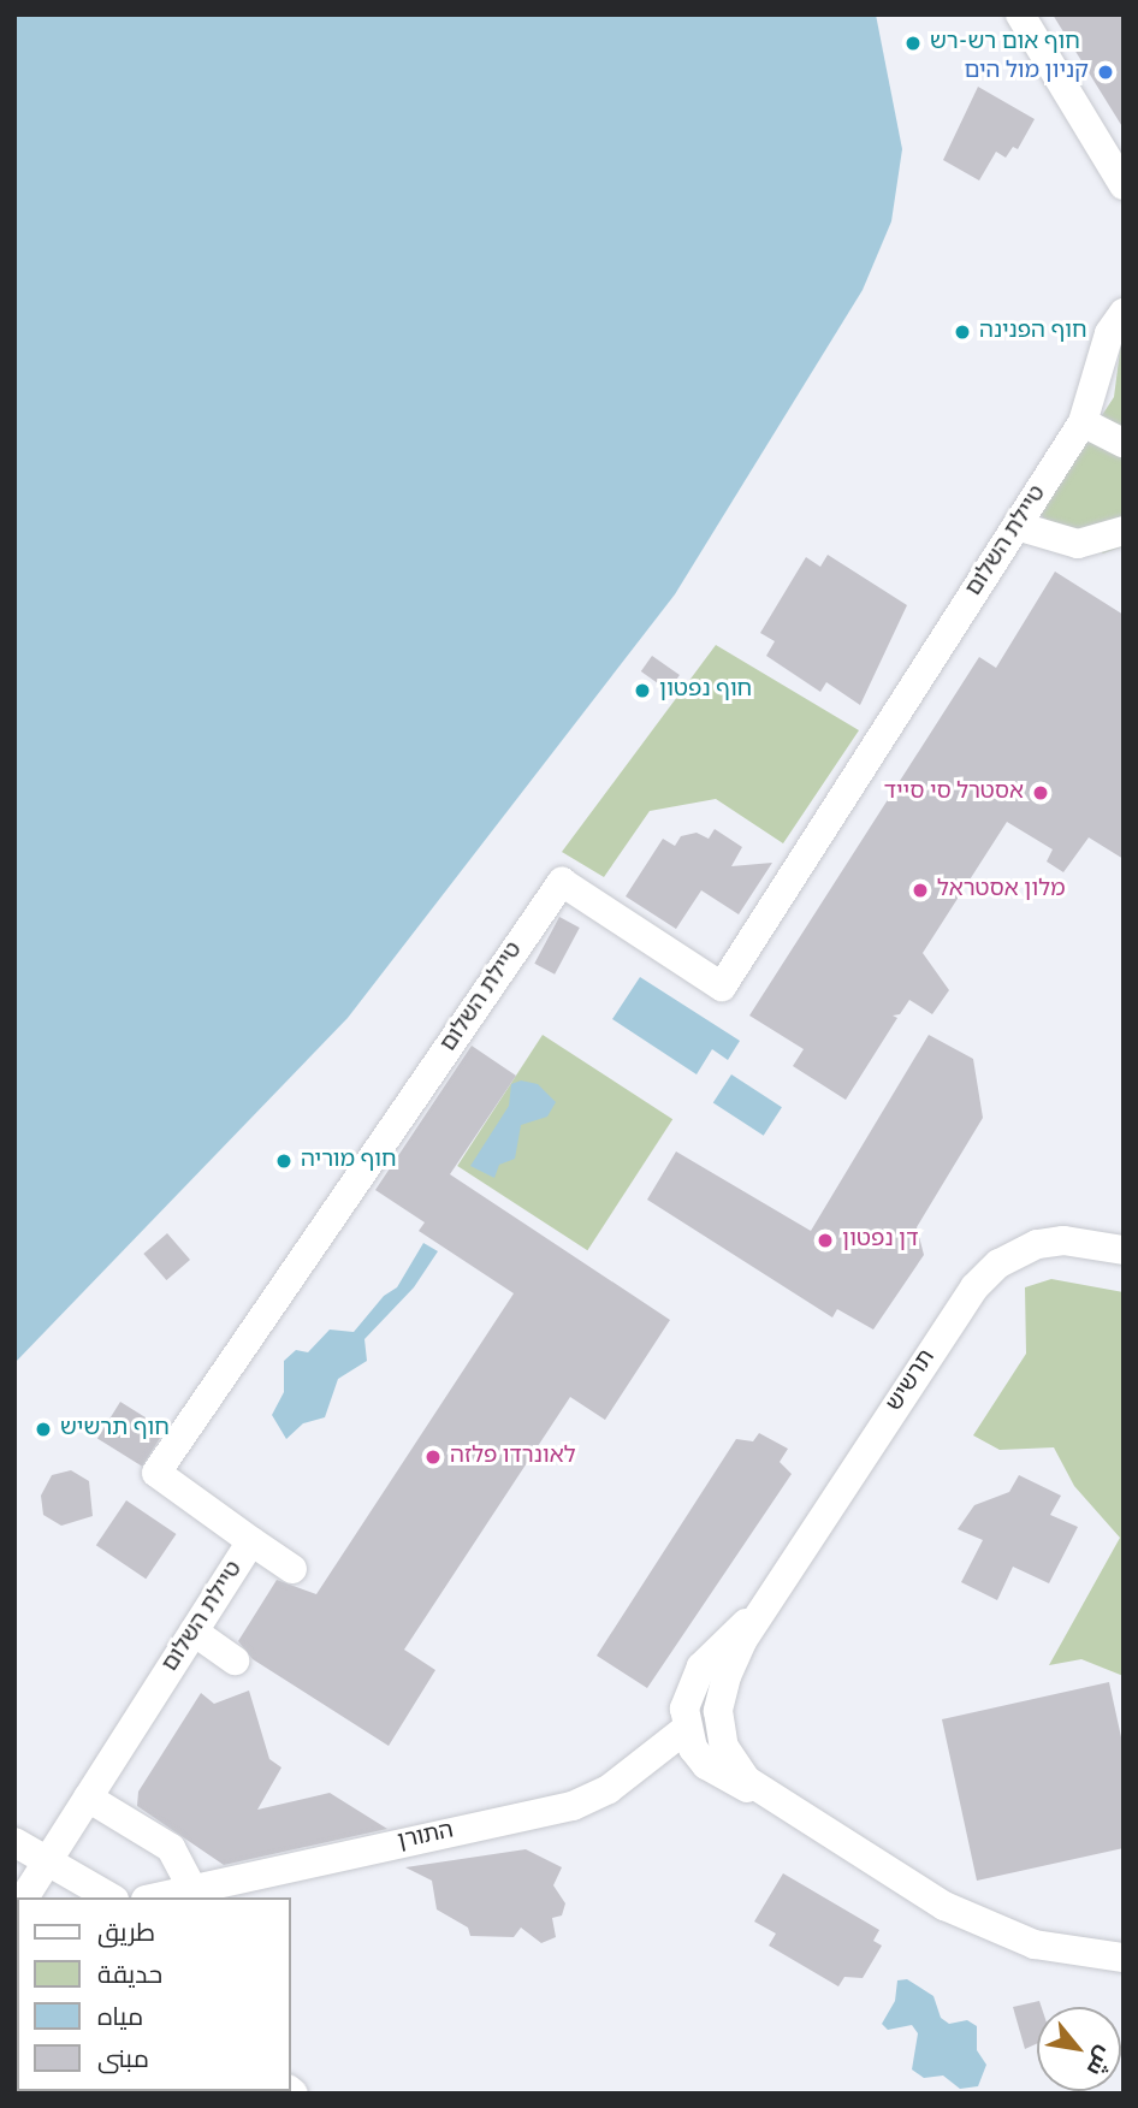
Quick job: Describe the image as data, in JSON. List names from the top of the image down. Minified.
{"streets":{"street":["טיילת השלום","תרשיש","התורן"]},"crossings":[["תרשיש","התורן"]],"places":["חוף אום רש-רש","קניון מול הים","חוף הפנינה","חוף נפטון","אסטרל סי סייד","מלון אסטראל","חוף מוריה","דן נפטון","חוף תרשיש","לאונרדו פלזה"],"legend":["طريق","حديقة","مياه","مبنى"],"north":"bottom right"}
